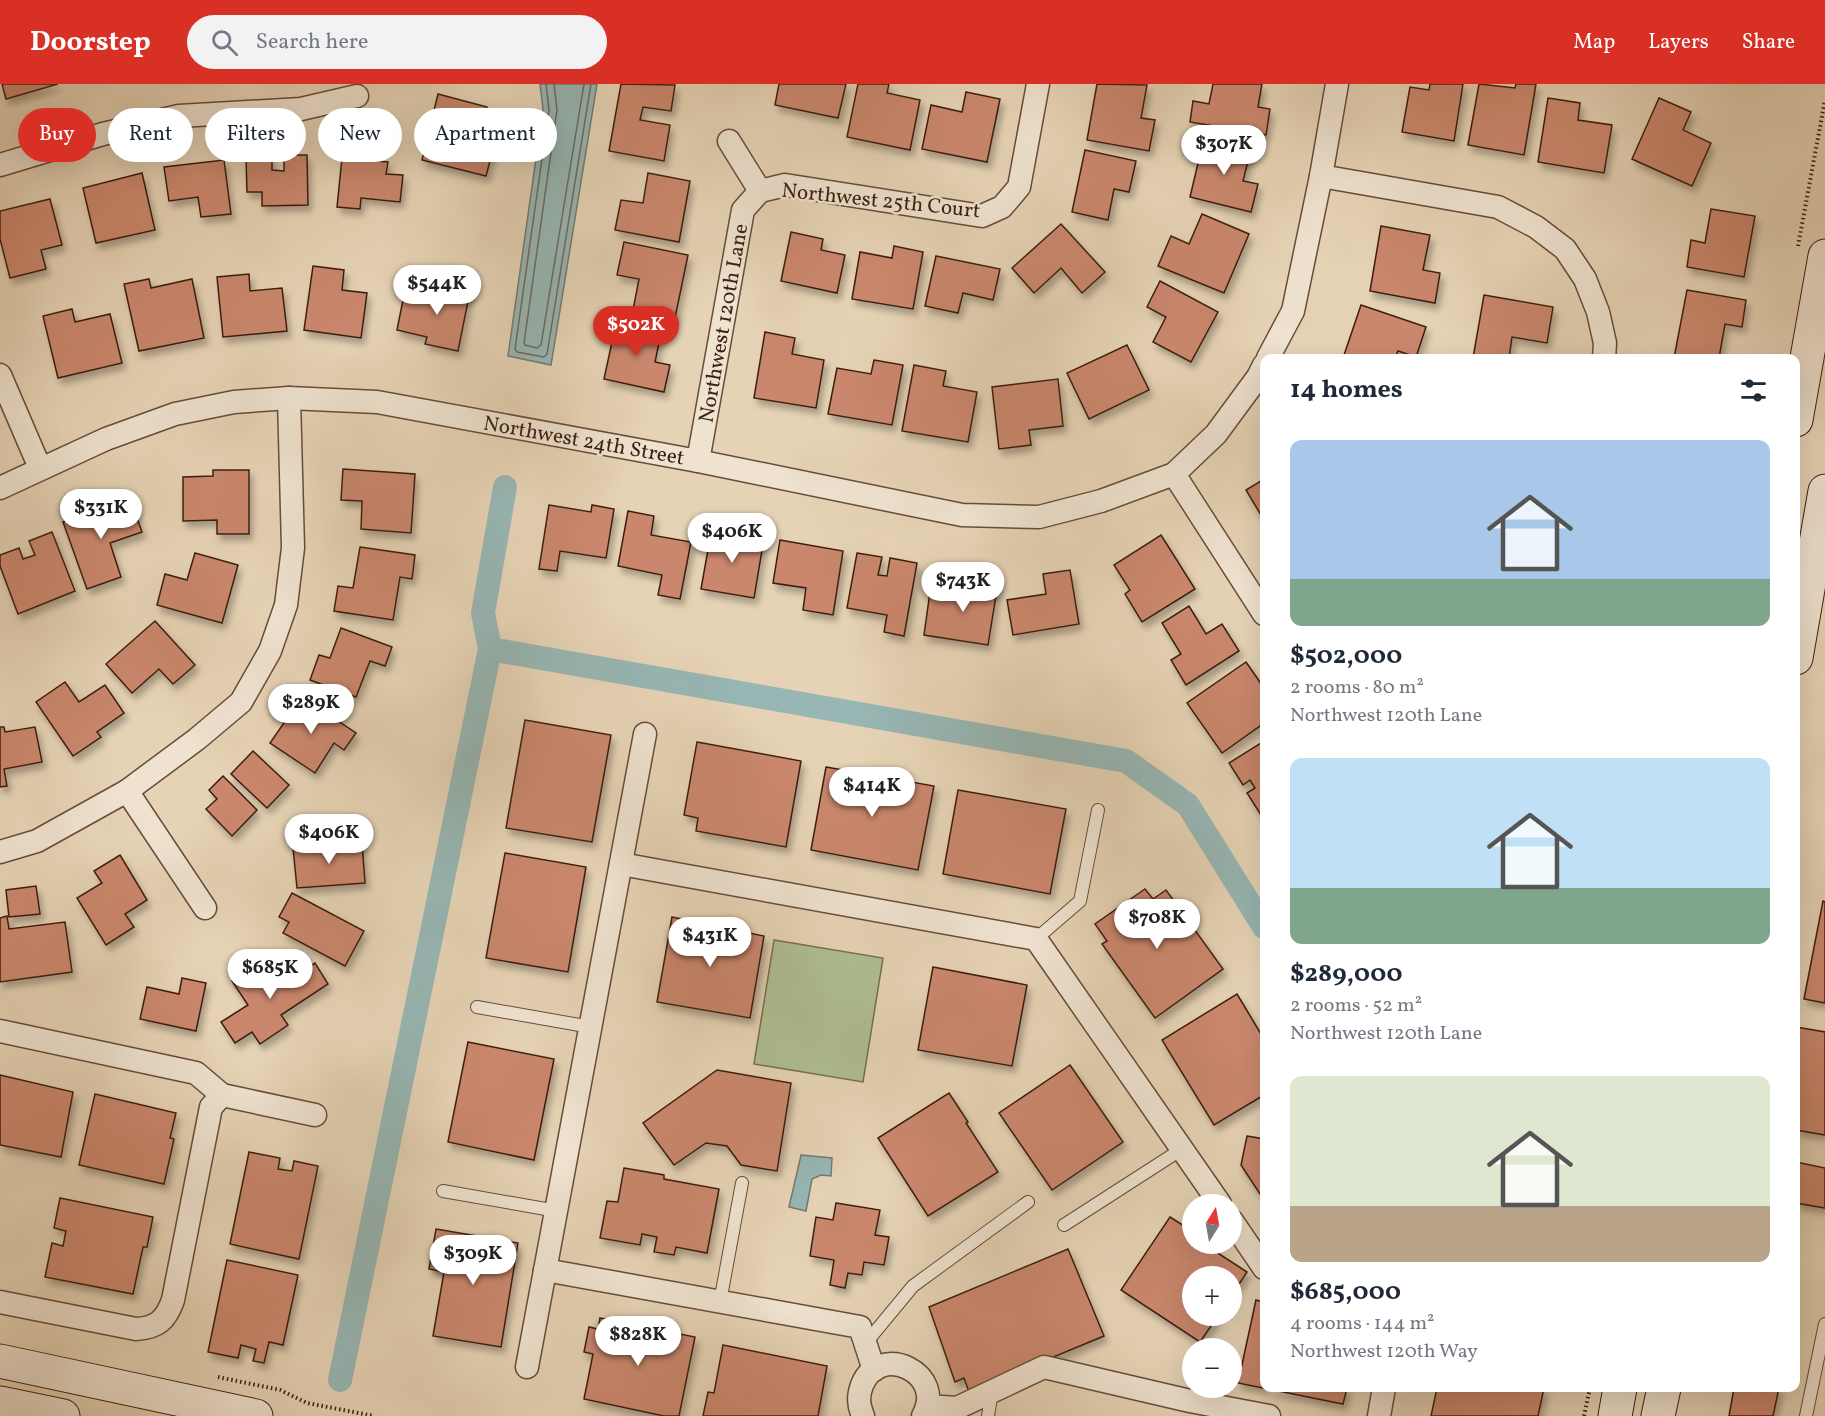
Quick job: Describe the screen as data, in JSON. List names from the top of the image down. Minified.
{"streets":{"street":["Northwest 25th Court","Northwest 120th Lane","Northwest 24th Street"]},"crossings":[["Northwest 25th Court","Northwest 120th Lane"],["Northwest 120th Lane","Northwest 24th Street"]],"north":"top","page":{"header":"Doorstep","search":"Search here","nav":["Map","Layers","Share"],"chip":["Buy","Rent","Filters","New","Apartment"],"price":["$307K","$544K","$502K","$331K","$406K","$743K","$289K","$414K","$406K","$708K","$431K","$685K","$309K","$828K"],"heading":"14 homes","list":[{"name":"$502,000","note":"2 rooms · 80 m² · Northwest 120th Lane"},{"name":"$289,000","note":"2 rooms · 52 m² · Northwest 120th Lane"},{"name":"$685,000","note":"4 rooms · 144 m² · Northwest 120th Way"}],"map_buttons":["+","−"]}}
